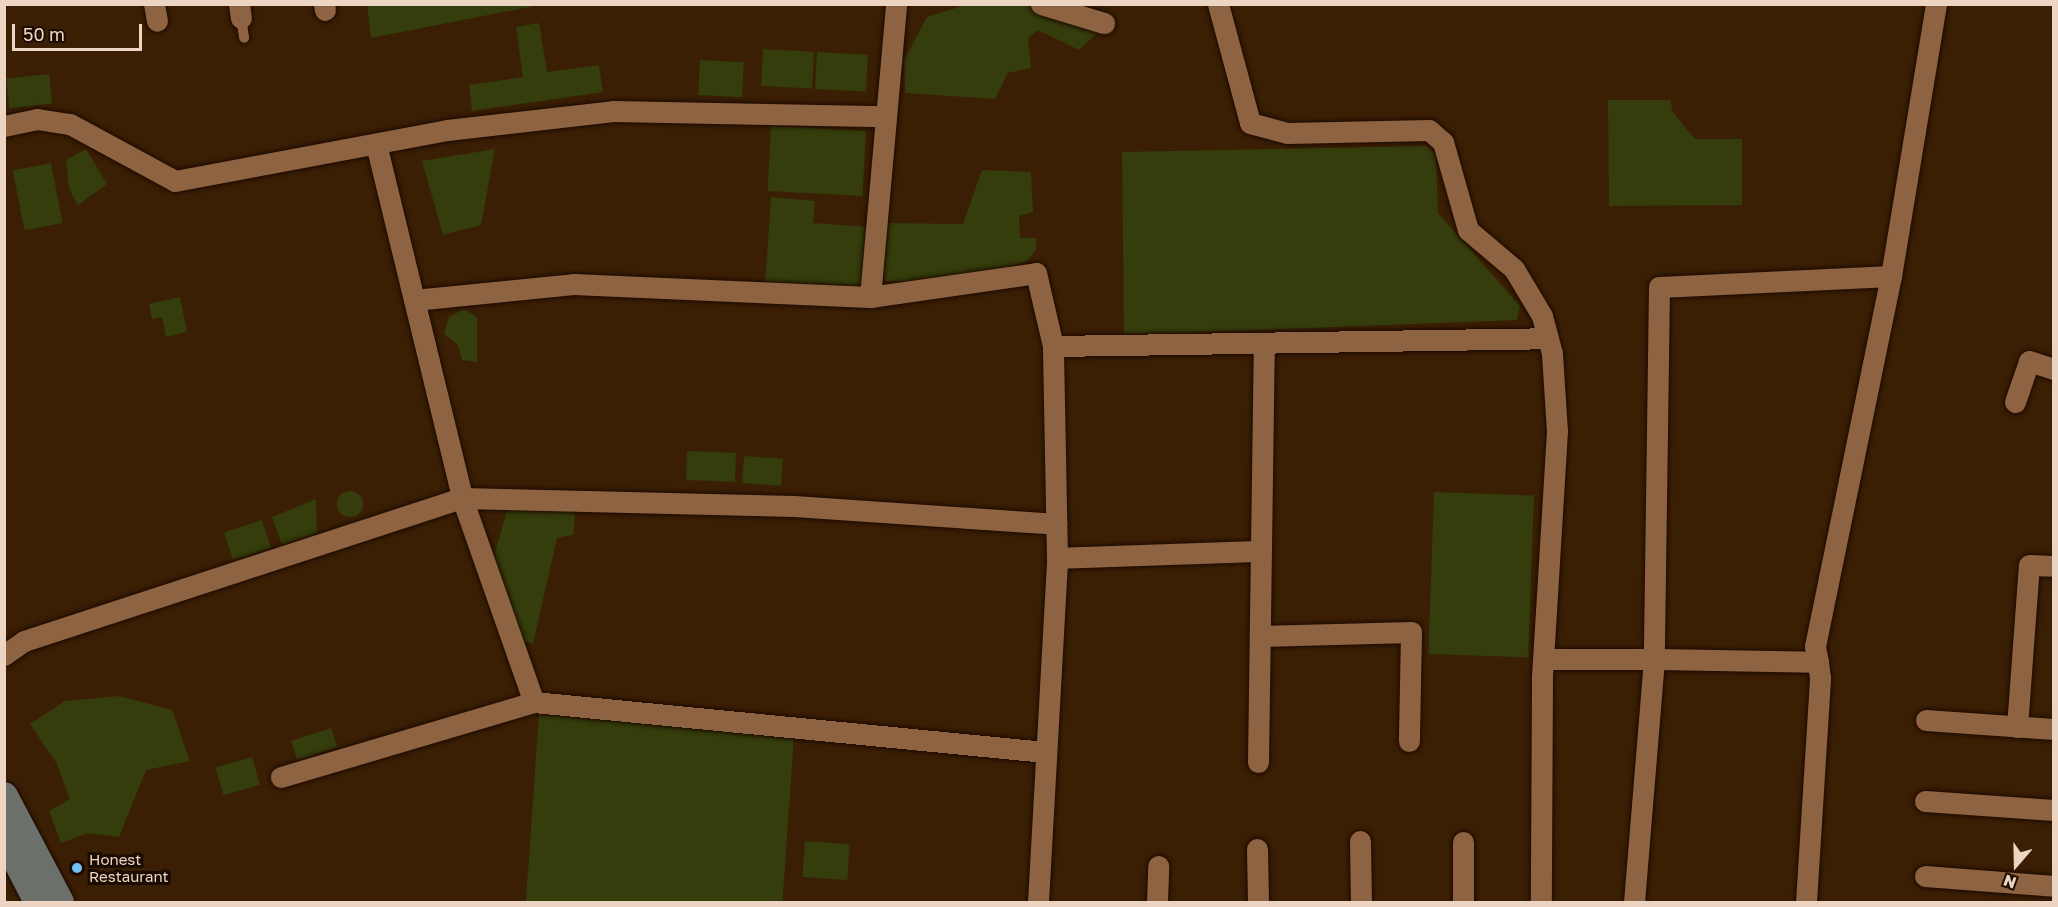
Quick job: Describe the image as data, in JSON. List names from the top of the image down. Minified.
{"places":["Honest Restaurant"],"scale_bar":"50 m","north":"bottom"}
